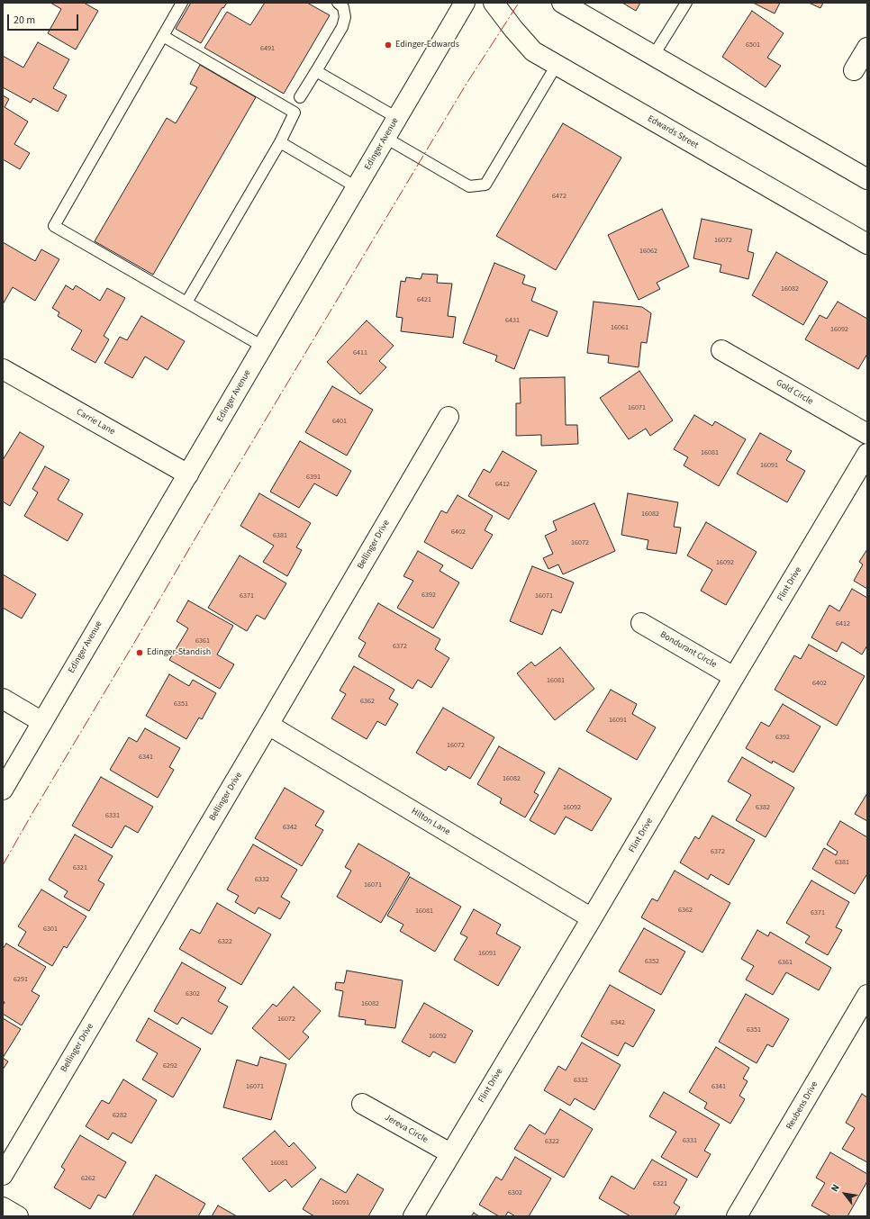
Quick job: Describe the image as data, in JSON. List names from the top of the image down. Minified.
{"streets":{"street":["Edwards Street","Edinger Avenue","Gold Circle","Carrie Lane","Bellinger Drive","Flint Drive","Bondurant Circle","Hilton Lane","Reubens Drive","Jereva Circle"]},"crossings":[["Edinger Avenue","Carrie Lane"],["Bellinger Drive","Hilton Lane"],["Flint Drive","Bondurant Circle"],["Flint Drive","Hilton Lane"],["Flint Drive","Jereva Circle"]],"places":["Edinger-Edwards","Edinger-Standish"],"house_numbers":["6501","6491","6472","16072","16062","16082","6421","6431","16061","16092","6411","16071","6401","16081","16091","6391","6412","16082","6402","6381","16072","16092","6392","6371","16071","6412","6361","6372","16081","6402","6362","6351","16091","6392","16072","6341","16082","16092","6382","6331","6342","6372","6381","6321","6332","16071","6362","16081","6371","6301","6322","16091","6352","6361","6291","6302","16082","16072","6342","6351","16092","6292","6332","16071","6341","6282","6331","6322","16081","6262","6321","6302","16091"],"scale_bar":"20 m","north":"top left"}
